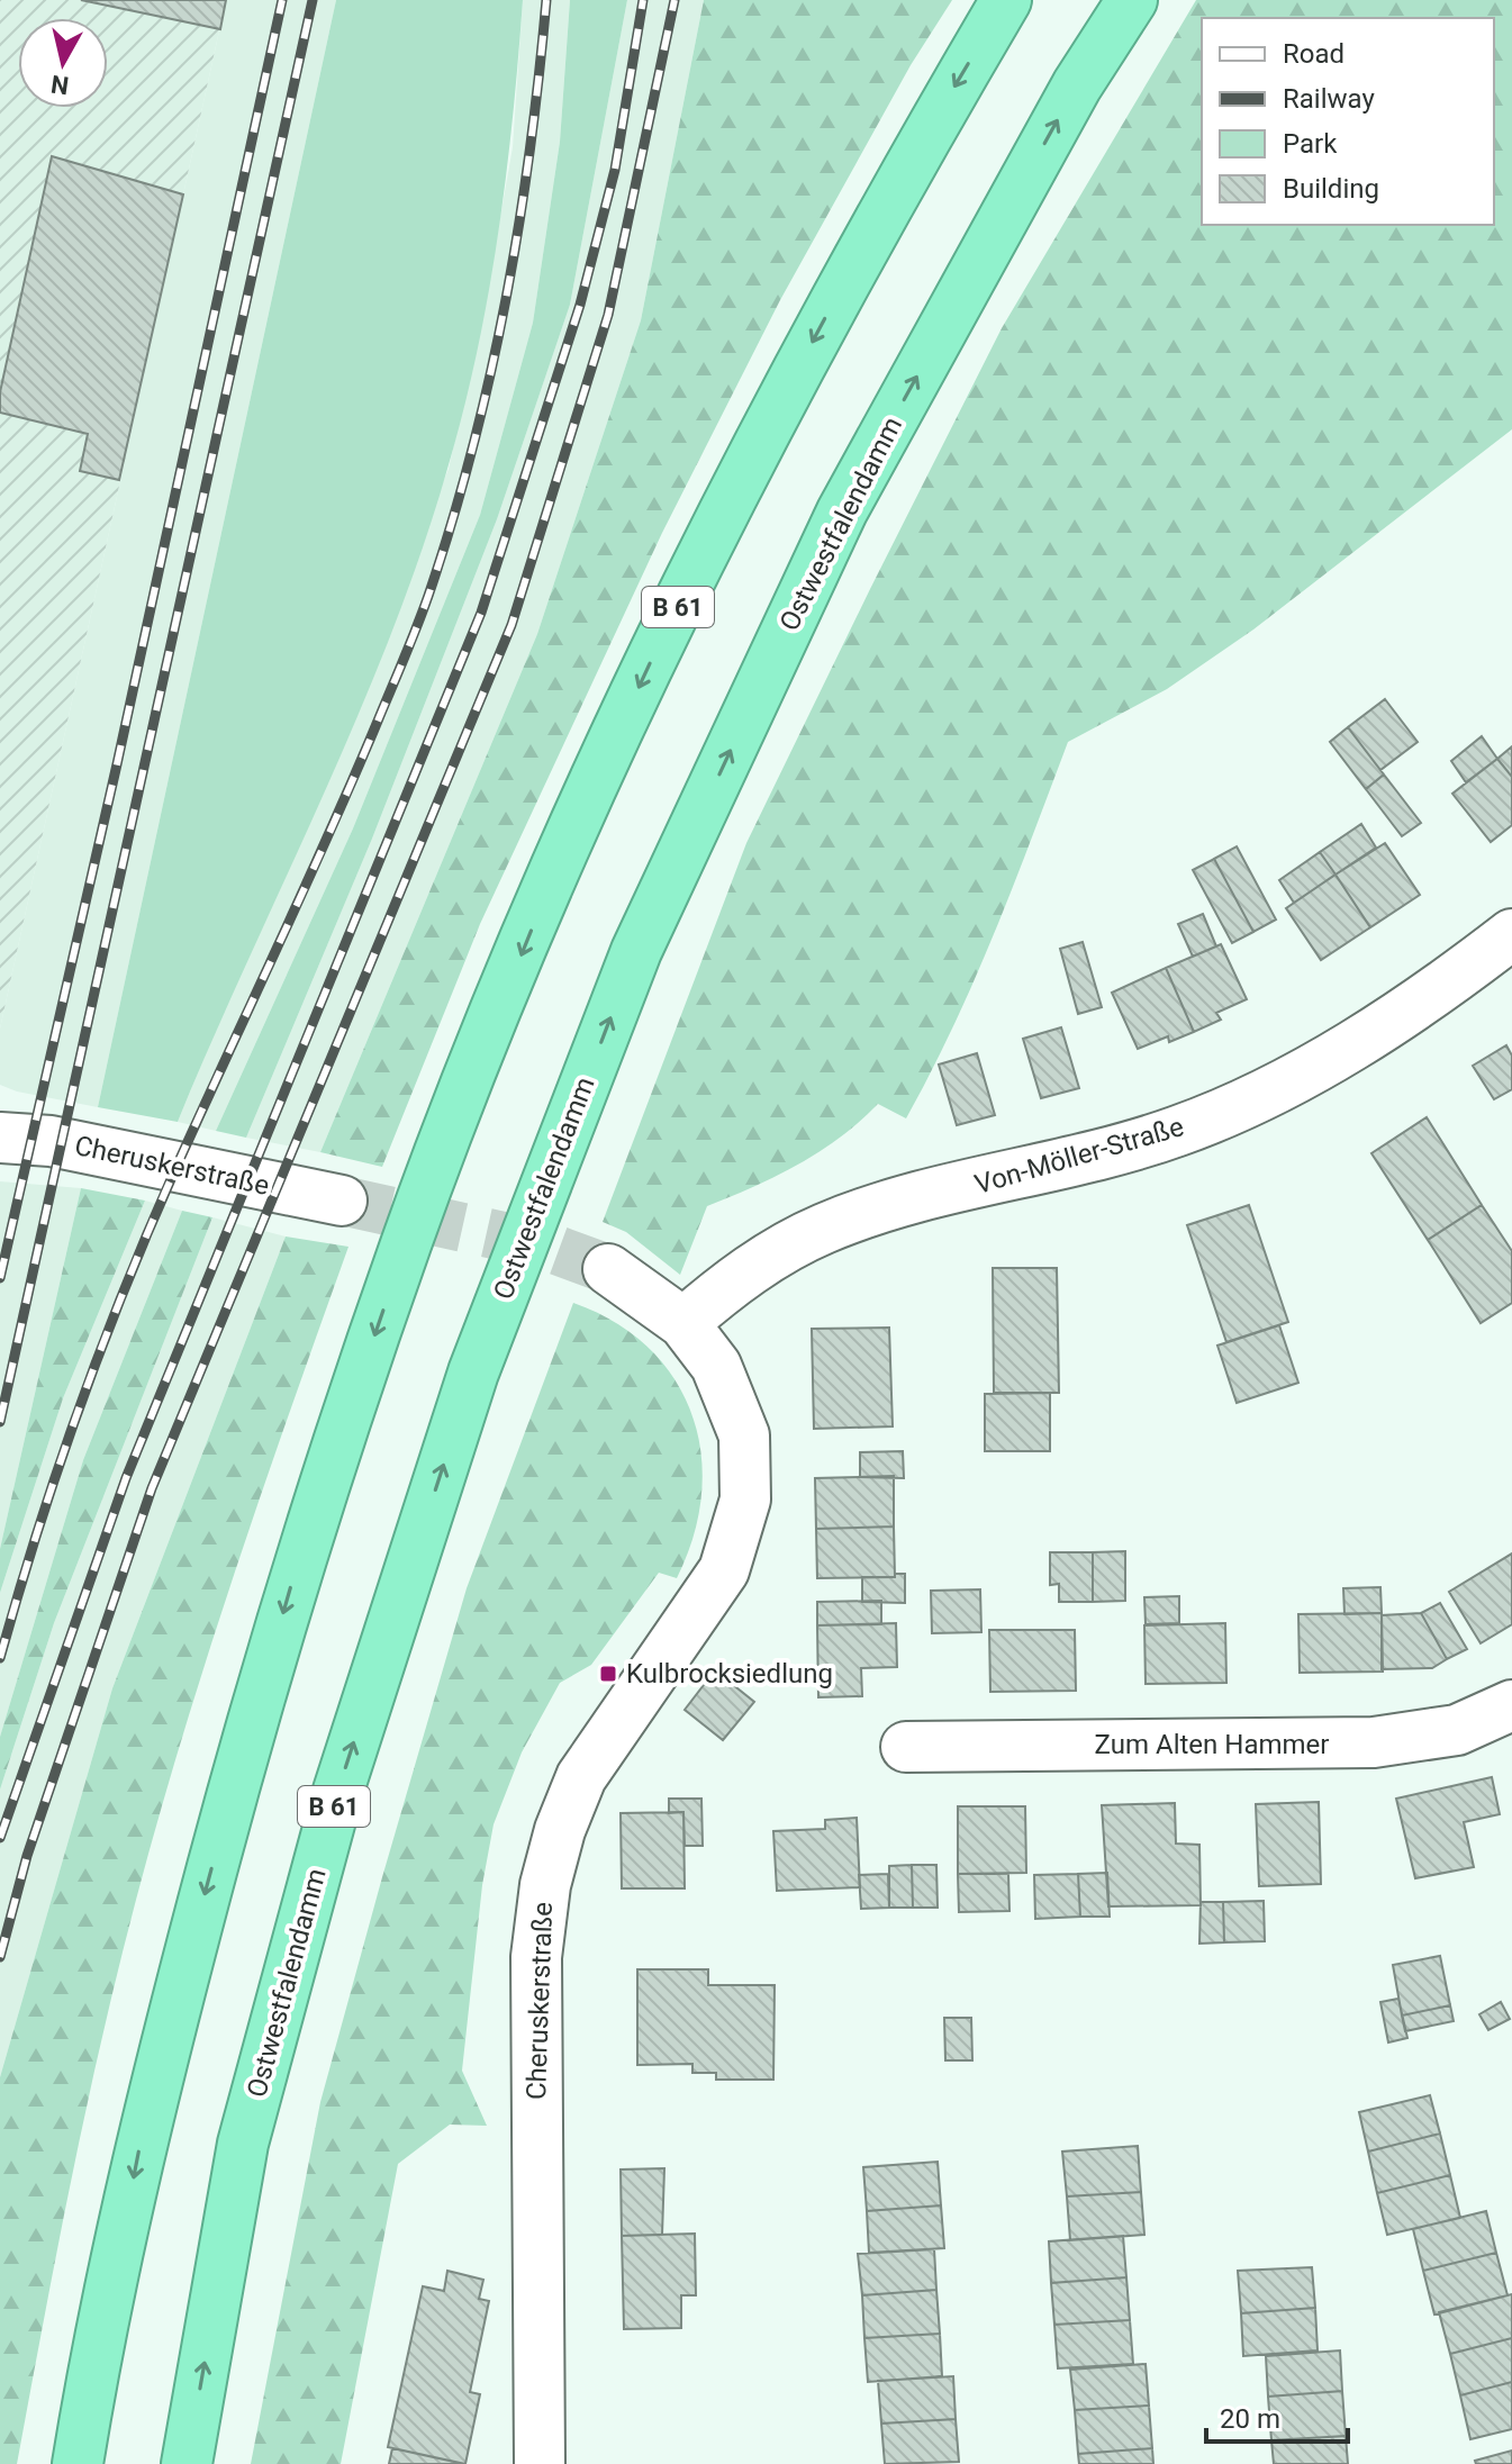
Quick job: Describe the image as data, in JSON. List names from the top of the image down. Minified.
{"streets":{"highway":["Ostwestfalendamm","B 61"],"street":["Von-Möller-Straße","Cheruskerstraße","Zum Alten Hammer"]},"crossings":[["Von-Möller-Straße","Cheruskerstraße"]],"places":{"transit":["Kulbrocksiedlung"]},"legend":["Road","Railway","Park","Building"],"scale_bar":"20 m","north":"bottom"}
